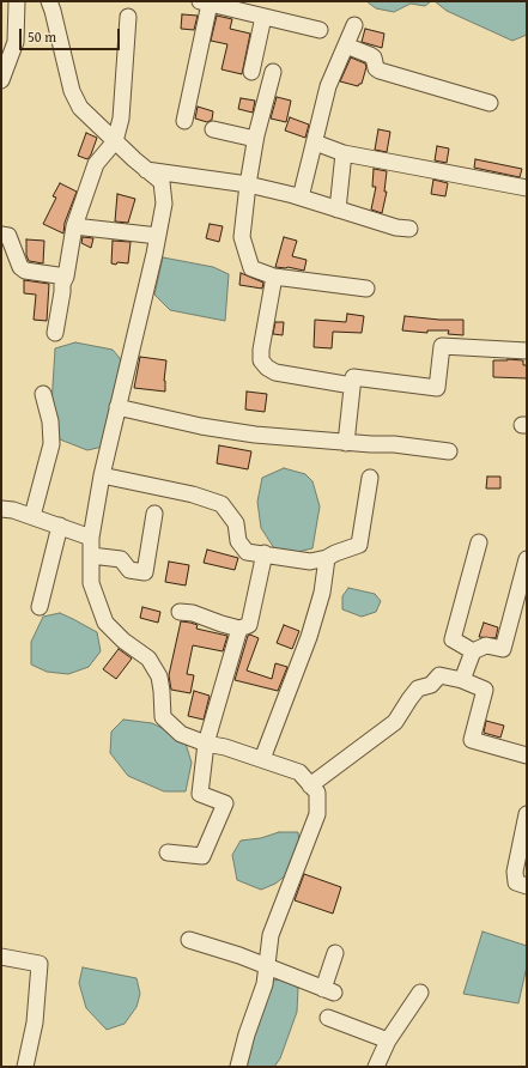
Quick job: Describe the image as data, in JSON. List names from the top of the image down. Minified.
{"scale_bar":"50 m"}
